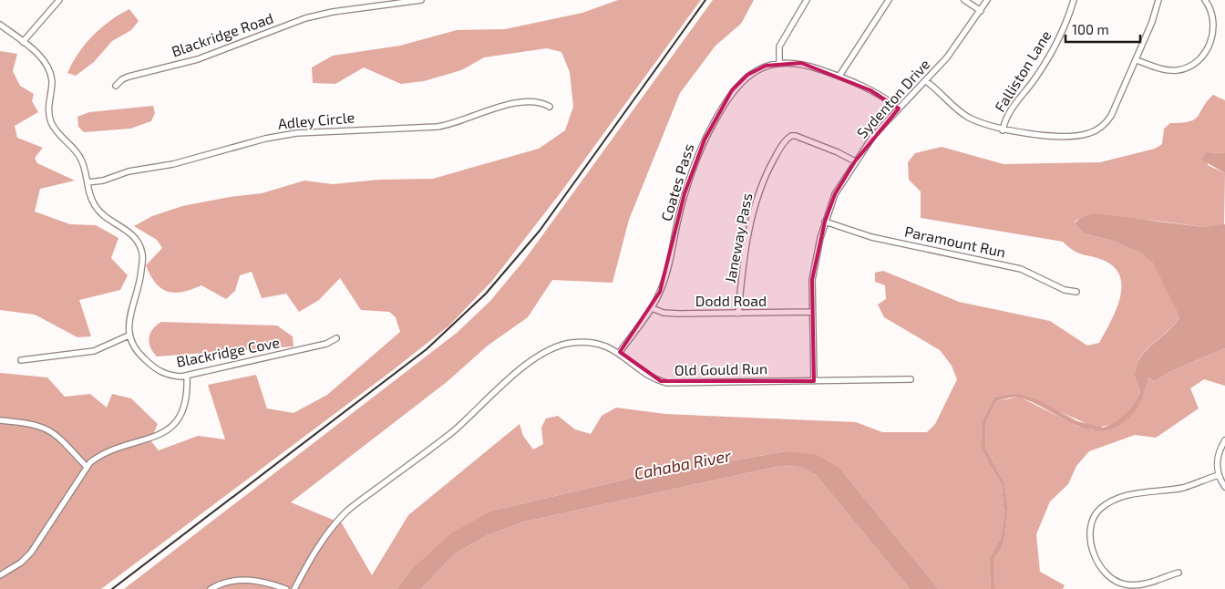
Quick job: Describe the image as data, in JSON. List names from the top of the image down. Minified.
{"streets":{"street":["Blackridge Road","Falliston Lane","Sydenton Drive","Adley Circle","Coates Pass","Janeway Pass","Paramount Run","Dodd Road","Blackridge Cove","Old Gould Run"]},"crossings":[["Sydenton Drive","Coates Pass"],["Sydenton Drive","Janeway Pass"],["Sydenton Drive","Paramount Run"],["Sydenton Drive","Dodd Road"],["Sydenton Drive","Old Gould Run"],["Coates Pass","Dodd Road"],["Coates Pass","Old Gould Run"],["Janeway Pass","Dodd Road"]],"water":["Cahaba River"],"scale_bar":"100 m"}
